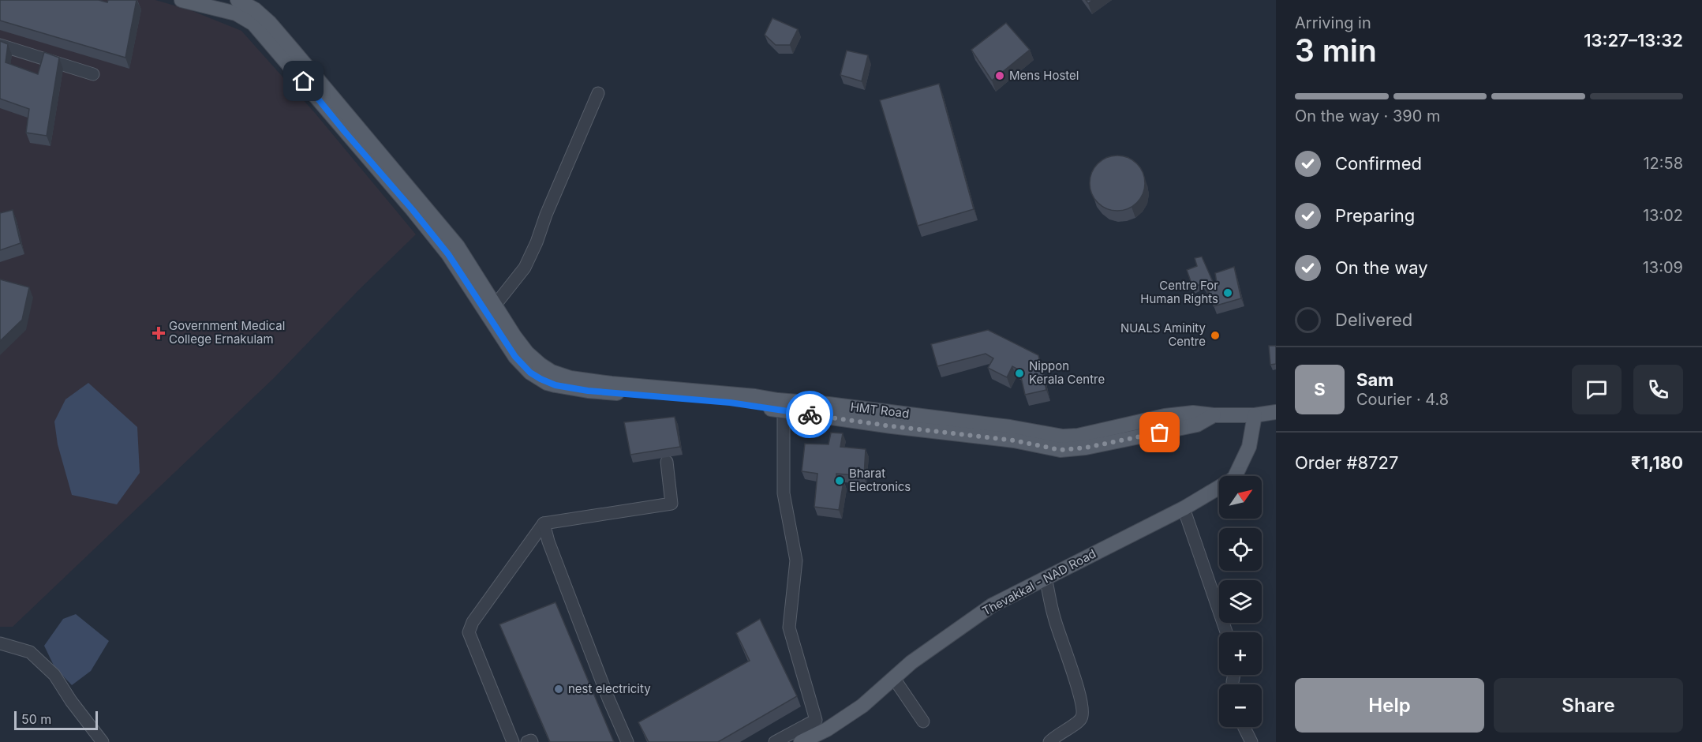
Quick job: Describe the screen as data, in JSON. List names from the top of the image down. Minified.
{"streets":{"main road":["HMT Road","Thevakkal - NAD Road"]},"crossings":[["HMT Road","Thevakkal - NAD Road"]],"places":{"other":["Mens Hostel","Centre For Human Rights","NUALS Aminity Centre","Nippon Kerala Centre","Bharat Electronics","nest electricity"],"health":["Government Medical College Ernakulam"]},"scale_bar":"50 m","north":"top right","page":{"heading":["3 min","Arriving in","13:27–13:32"],"panel":["Sam","Courier · 4.8","Order #8727","₹1,180"],"bar":"On the way · 390 m","list":[["Confirmed","12:58"],["Preparing","13:02"],["On the way","13:09"],"Delivered"],"round":"S","map_buttons":["+","−"],"buttons":["Help","Share"],"scale":"50 m"}}
